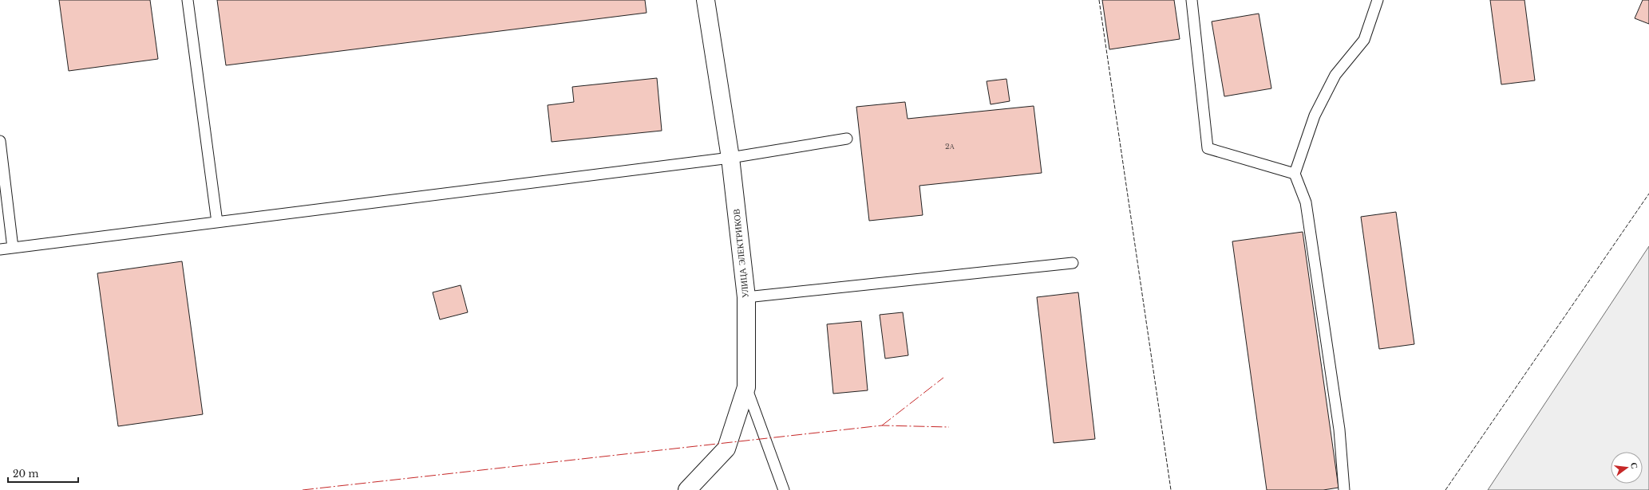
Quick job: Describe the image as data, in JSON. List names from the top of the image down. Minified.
{"streets":{"street":["УЛИЦА ЭЛЕКТРИКОВ"]},"house_numbers":["2А"],"scale_bar":"20 m","north":"right"}
